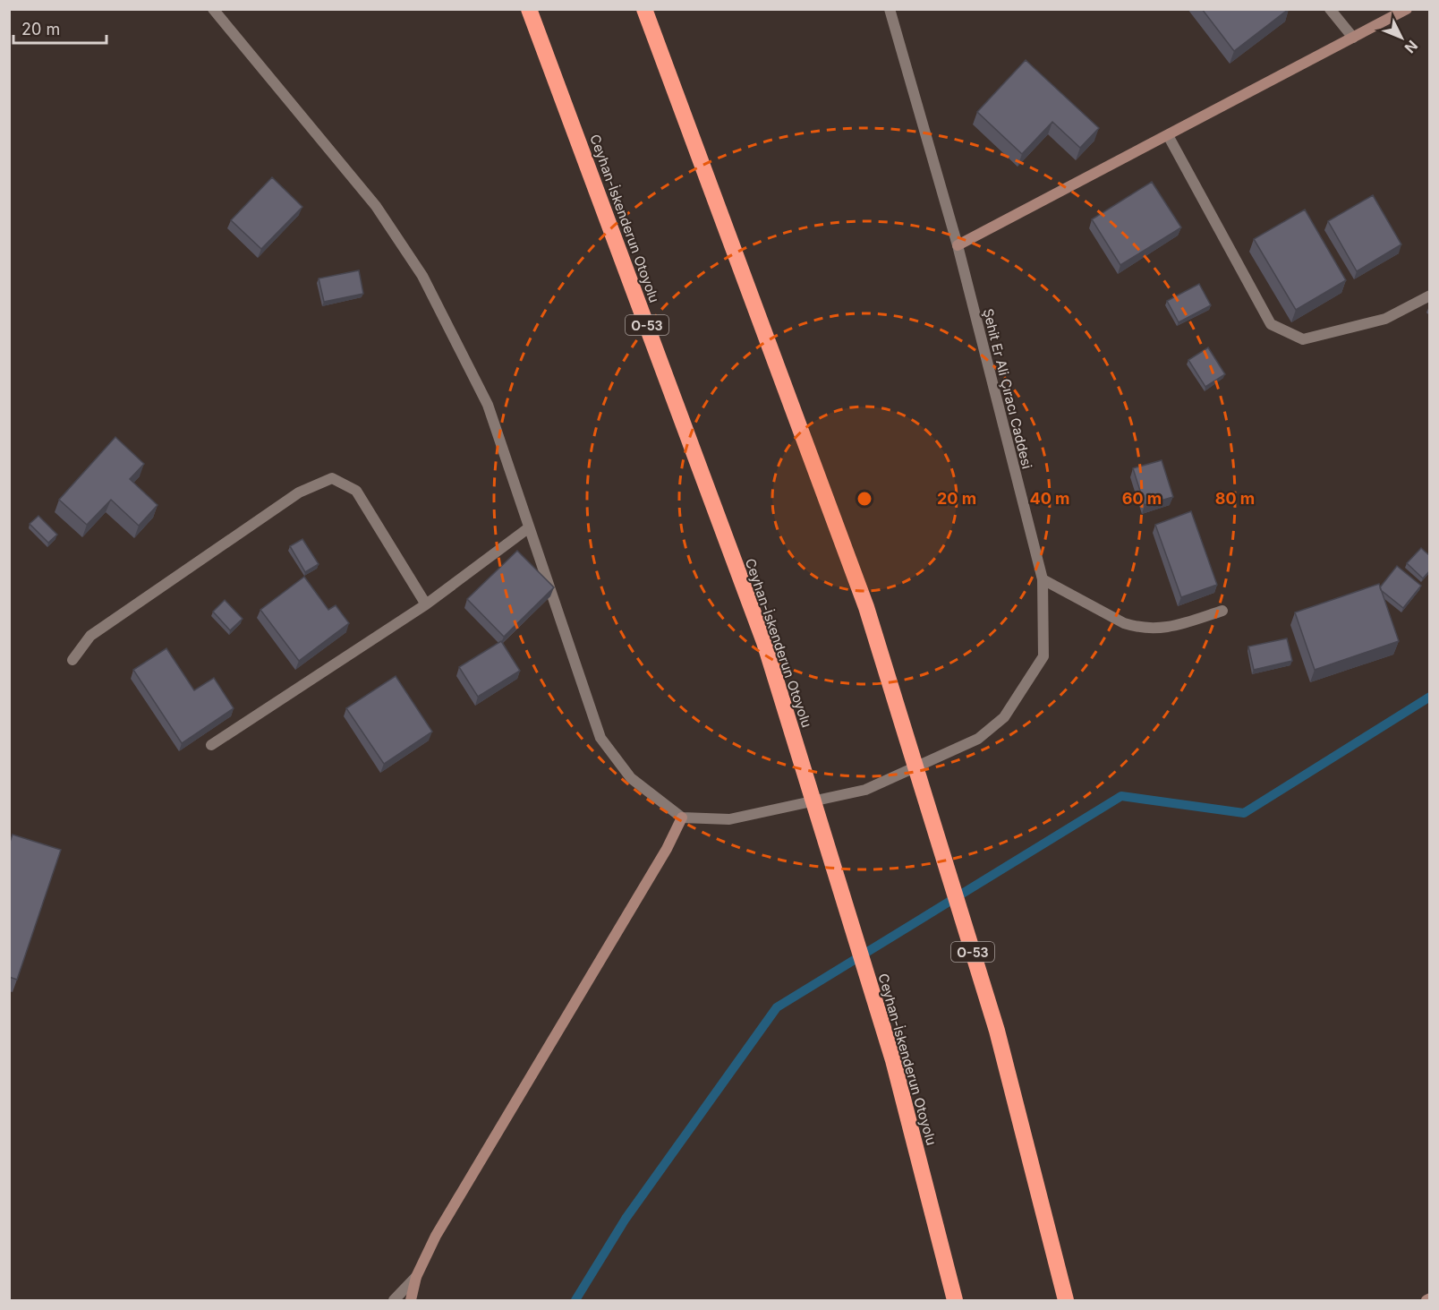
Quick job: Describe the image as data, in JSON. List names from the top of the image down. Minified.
{"streets":{"highway":["Ceyhan-İskenderun Otoyolu","O-53"],"street":["Şehit Er Ali Çıracı Caddesi"]},"scale_bar":"20 m","north":"bottom right","rings":["20 m","40 m","60 m","80 m"]}
